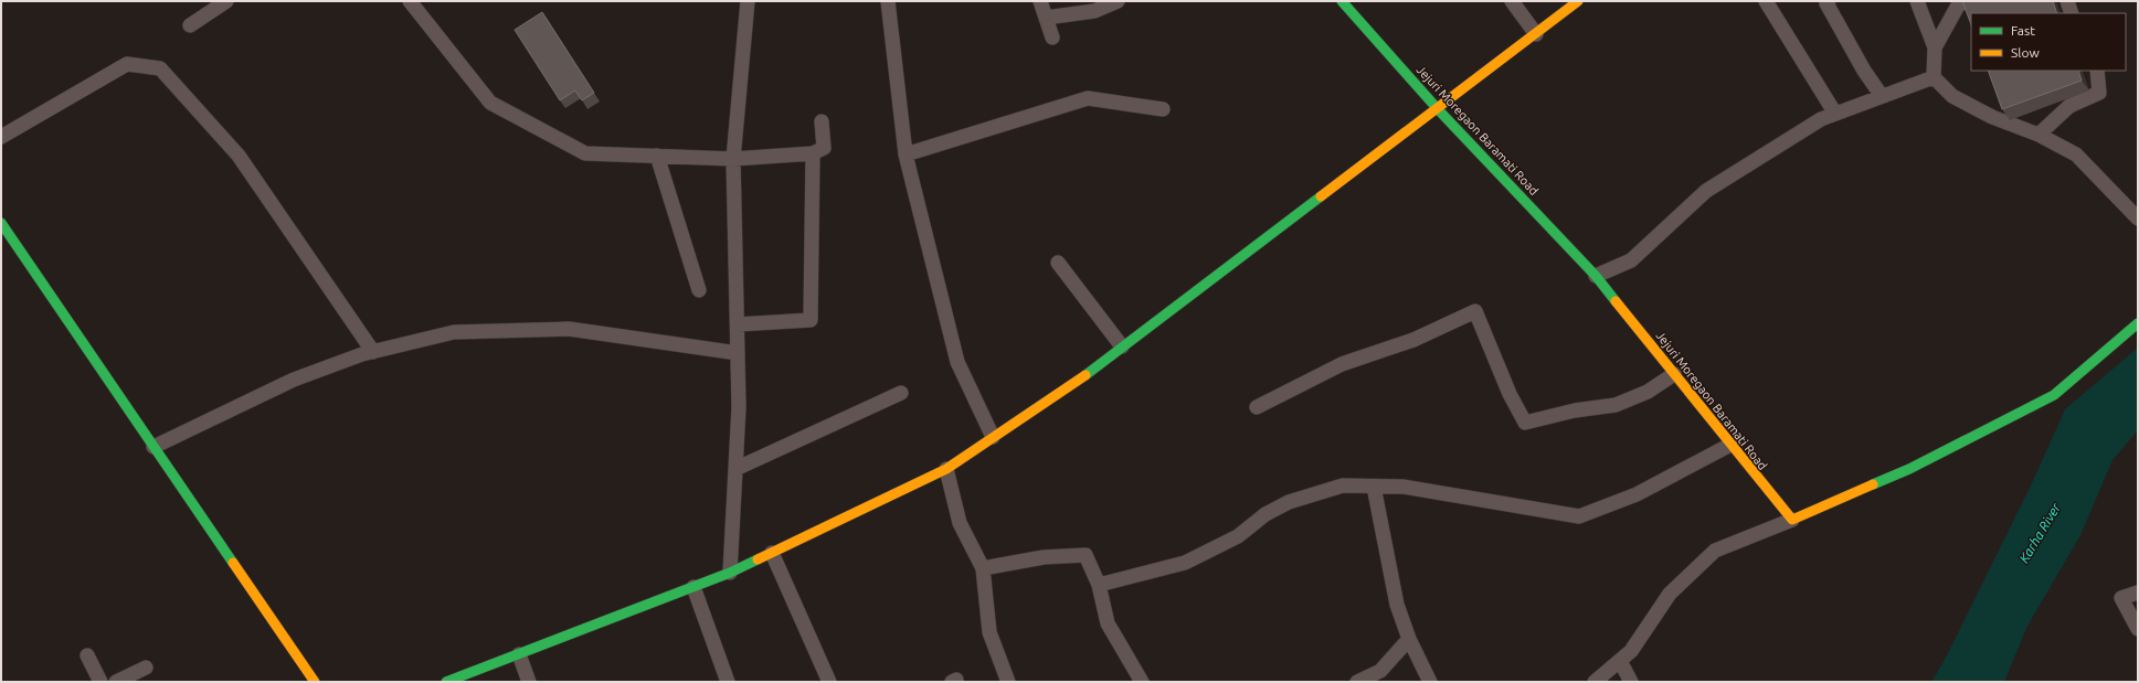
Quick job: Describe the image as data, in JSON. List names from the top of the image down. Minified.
{"streets":{"street":["Jejuri Moregaon Baramati Road"]},"water":["Karha River"],"legend":["Fast","Slow"]}
